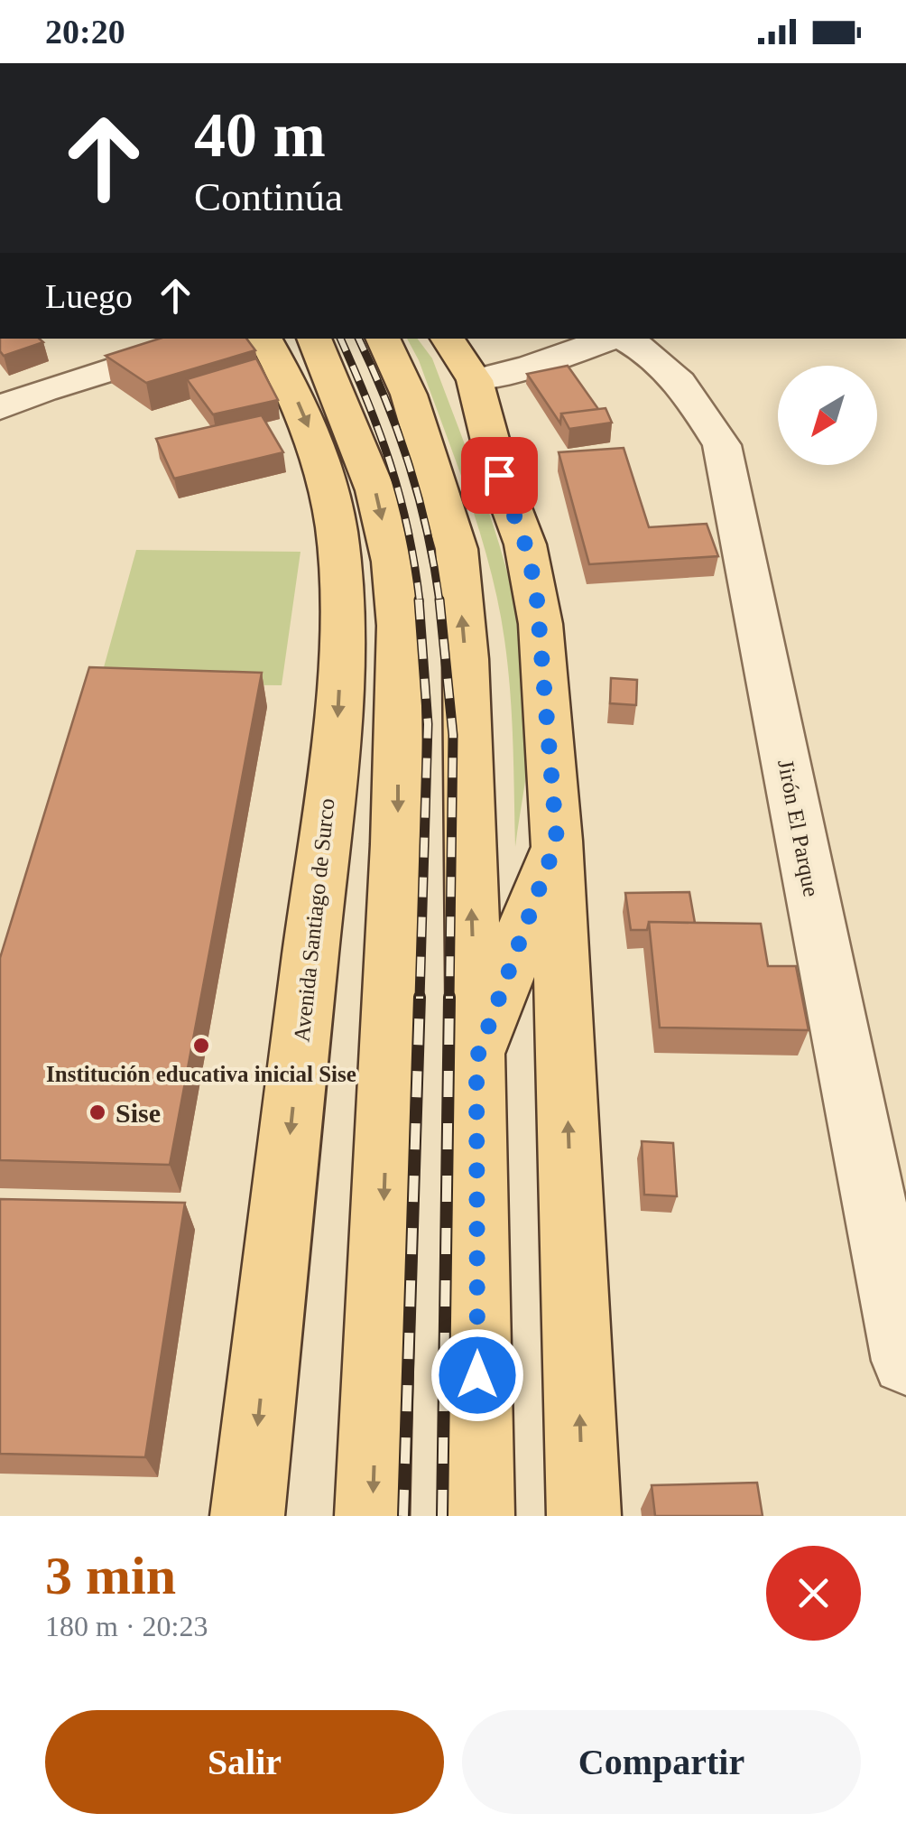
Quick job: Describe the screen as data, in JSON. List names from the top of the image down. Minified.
{"streets":{"main road":["Avenida Santiago de Surco"],"street":["Jirón El Parque"]},"places":["Institución educativa inicial Sise","Sise"],"north":"bottom left","page":{"status":"20:20","turn":["40 m","Continúa"],"then":"Luego","heading":["3 min","180 m · 20:23"],"buttons":["Salir","Compartir"]}}
